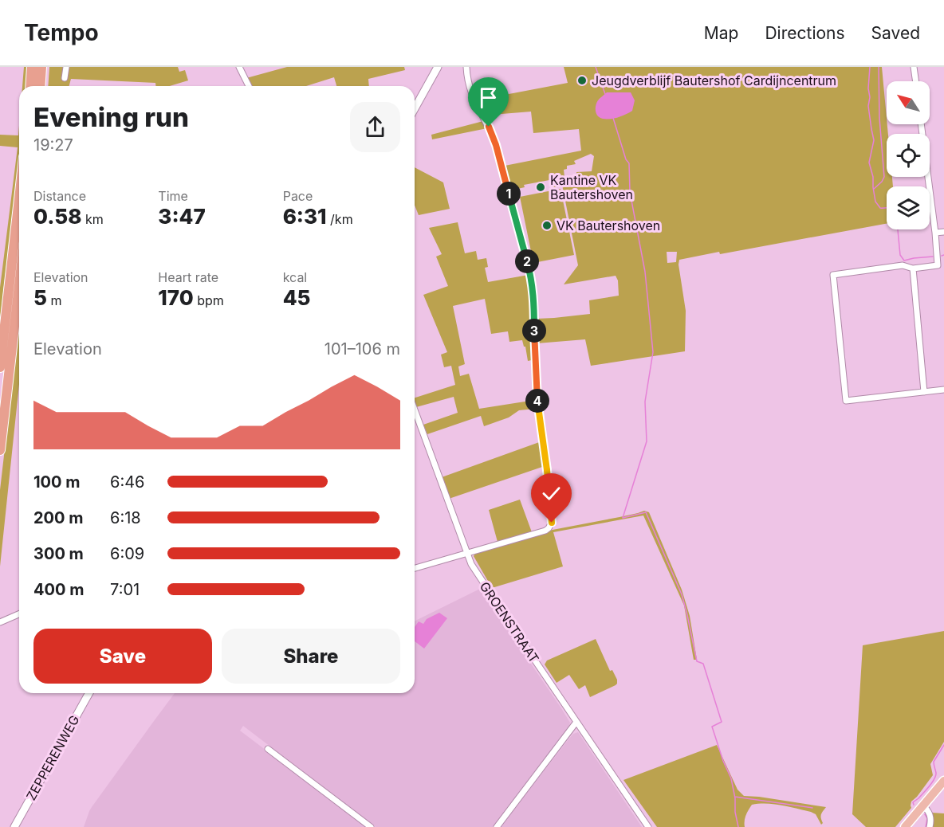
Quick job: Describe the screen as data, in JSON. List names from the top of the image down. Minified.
{"streets":{"street":["GROENSTRAAT","ZEPPERENWEG"]},"places":["Jeugdverblijf Bautershof Cardijncentrum","Kantine VK Bautershoven","VK Bautershoven"],"north":"top left","page":{"header":"Tempo","nav":["Map","Directions","Saved"],"heading":["Evening run","19:27"],"stats":[["Distance","0.58 km"],["Time","3:47"],["Pace","6:31 /km"],["Elevation","5 m"],["Heart rate","170 bpm"],["kcal","45"]],"pins":["1","2","3","4"],"chart":["Elevation","101–106 m"],"list":[{"name":"100 m","note":"6:46"},{"name":"200 m","note":"6:18"},{"name":"300 m","note":"6:09"},{"name":"400 m","note":"7:01"}],"buttons":["Save","Share"]}}
